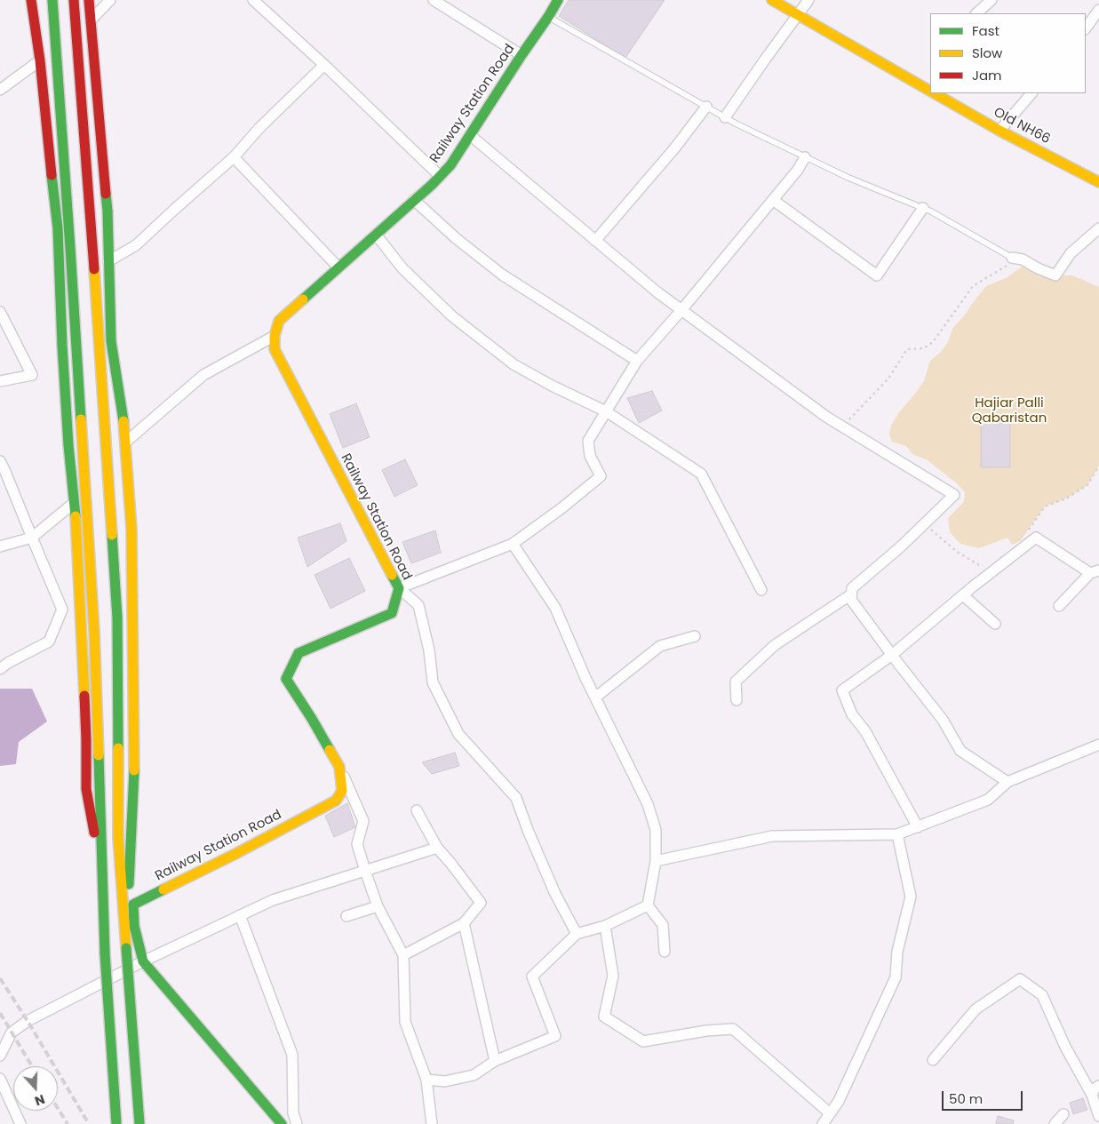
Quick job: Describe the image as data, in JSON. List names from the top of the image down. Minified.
{"streets":{"main road":["Railway Station Road","Old NH66"]},"parks":["Hajiar Palli Qabaristan"],"legend":["Fast","Slow","Jam"],"scale_bar":"50 m","north":"bottom"}
